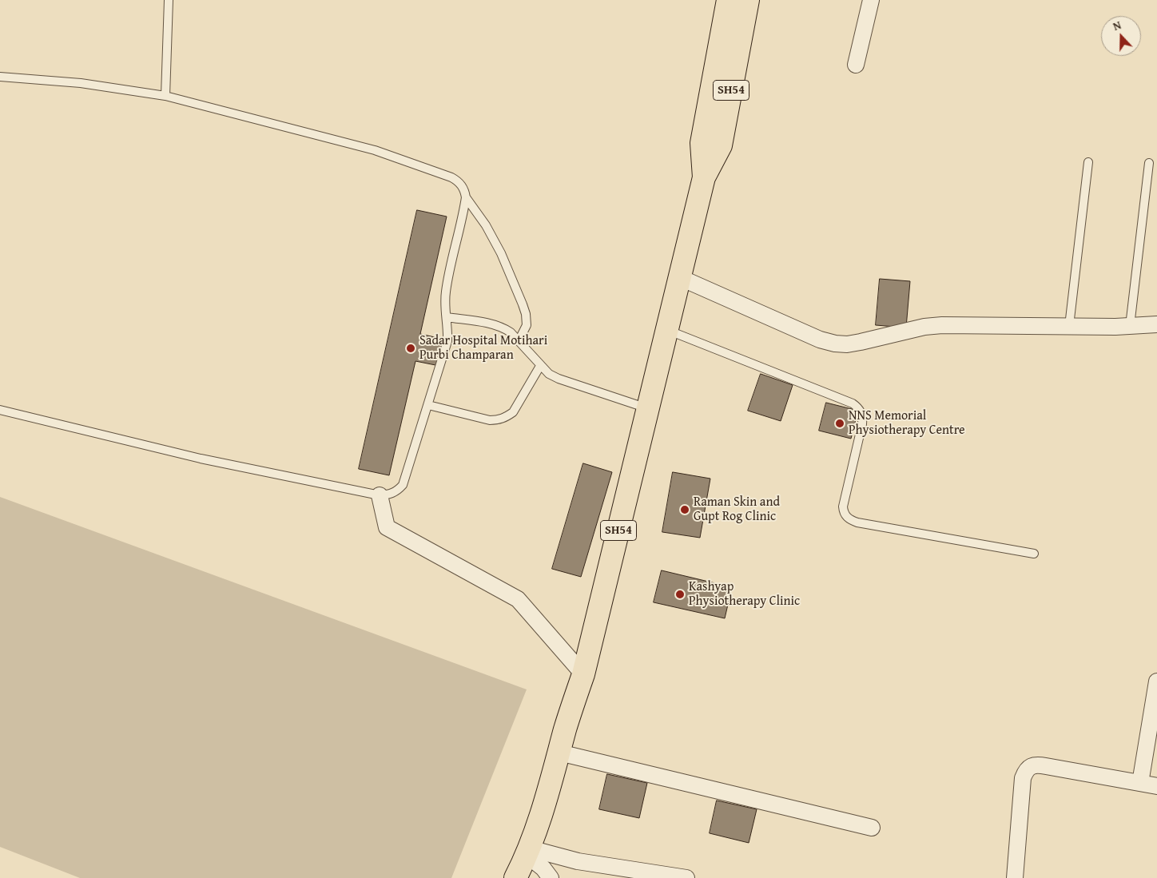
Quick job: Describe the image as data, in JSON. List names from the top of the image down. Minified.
{"streets":{"main road":["SH54"]},"places":["Sadar Hospital Motihari Purbi Champaran","NNS Memorial Physiotherapy Centre","Raman Skin and Gupt Rog Clinic","Kashyap Physiotherapy Clinic"],"north":"top"}
